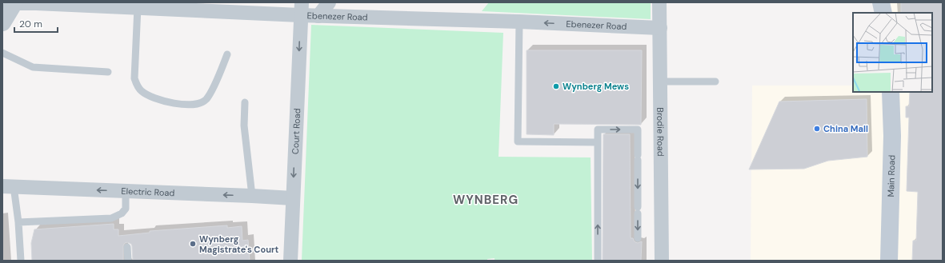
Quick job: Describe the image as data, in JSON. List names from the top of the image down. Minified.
{"streets":{"main road":["Main Road"],"street":["Ebenezer Road","Court Road","Brodie Road","Electric Road"]},"crossings":[["Ebenezer Road","Court Road"],["Ebenezer Road","Brodie Road"],["Court Road","Electric Road"]],"one_way":["Court Road","Electric Road"],"districts":["WYNBERG"],"places":["Wynberg Mews","China Mall","Wynberg Magistrate's Court"],"scale_bar":"20 m"}
